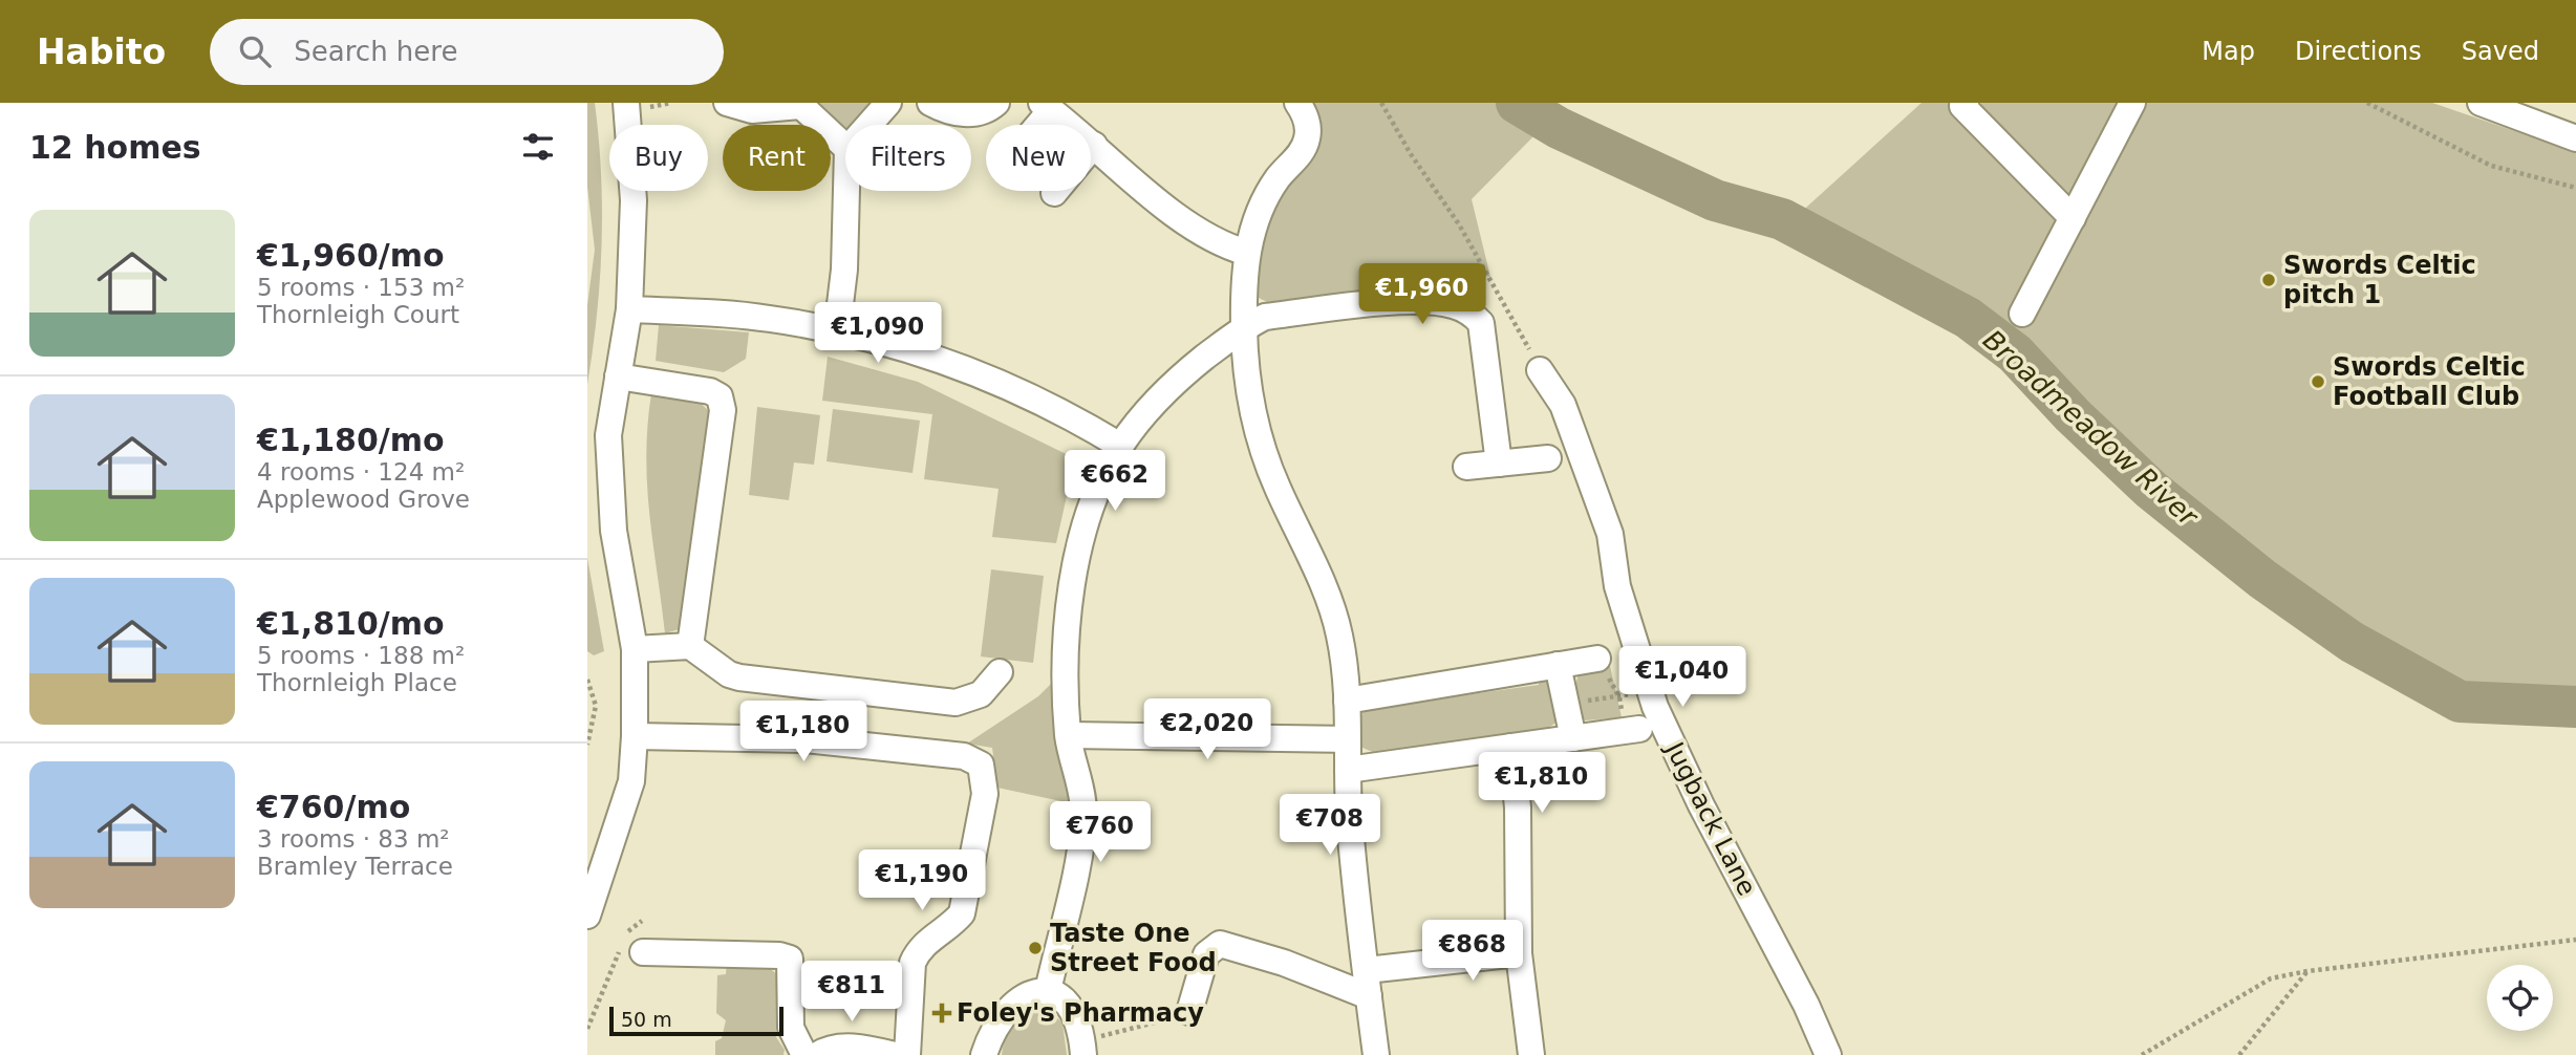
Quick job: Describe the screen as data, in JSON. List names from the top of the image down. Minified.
{"streets":{"street":["Jugback Lane"]},"water":["Broadmeadow River"],"places":{"other":["Swords Celtic pitch 1","Swords Celtic Football Club","Taste One Street Food"],"health":["Foley's Pharmacy"]},"scale_bar":"50 m","page":{"header":"Habito","search":"Search here","nav":["Map","Directions","Saved"],"heading":"12 homes","chip":["Buy","Rent","Filters","New"],"list":[{"name":"€1,960/mo","note":"5 rooms · 153 m² · Thornleigh Court"},{"name":"€1,180/mo","note":"4 rooms · 124 m² · Applewood Grove"},{"name":"€1,810/mo","note":"5 rooms · 188 m² · Thornleigh Place"},{"name":"€760/mo","note":"3 rooms · 83 m² · Bramley Terrace"}],"price":["€1,960","€1,090","€662","€1,040","€2,020","€1,180","€1,810","€708","€760","€1,190","€868","€811"],"scale":"50 m"}}
